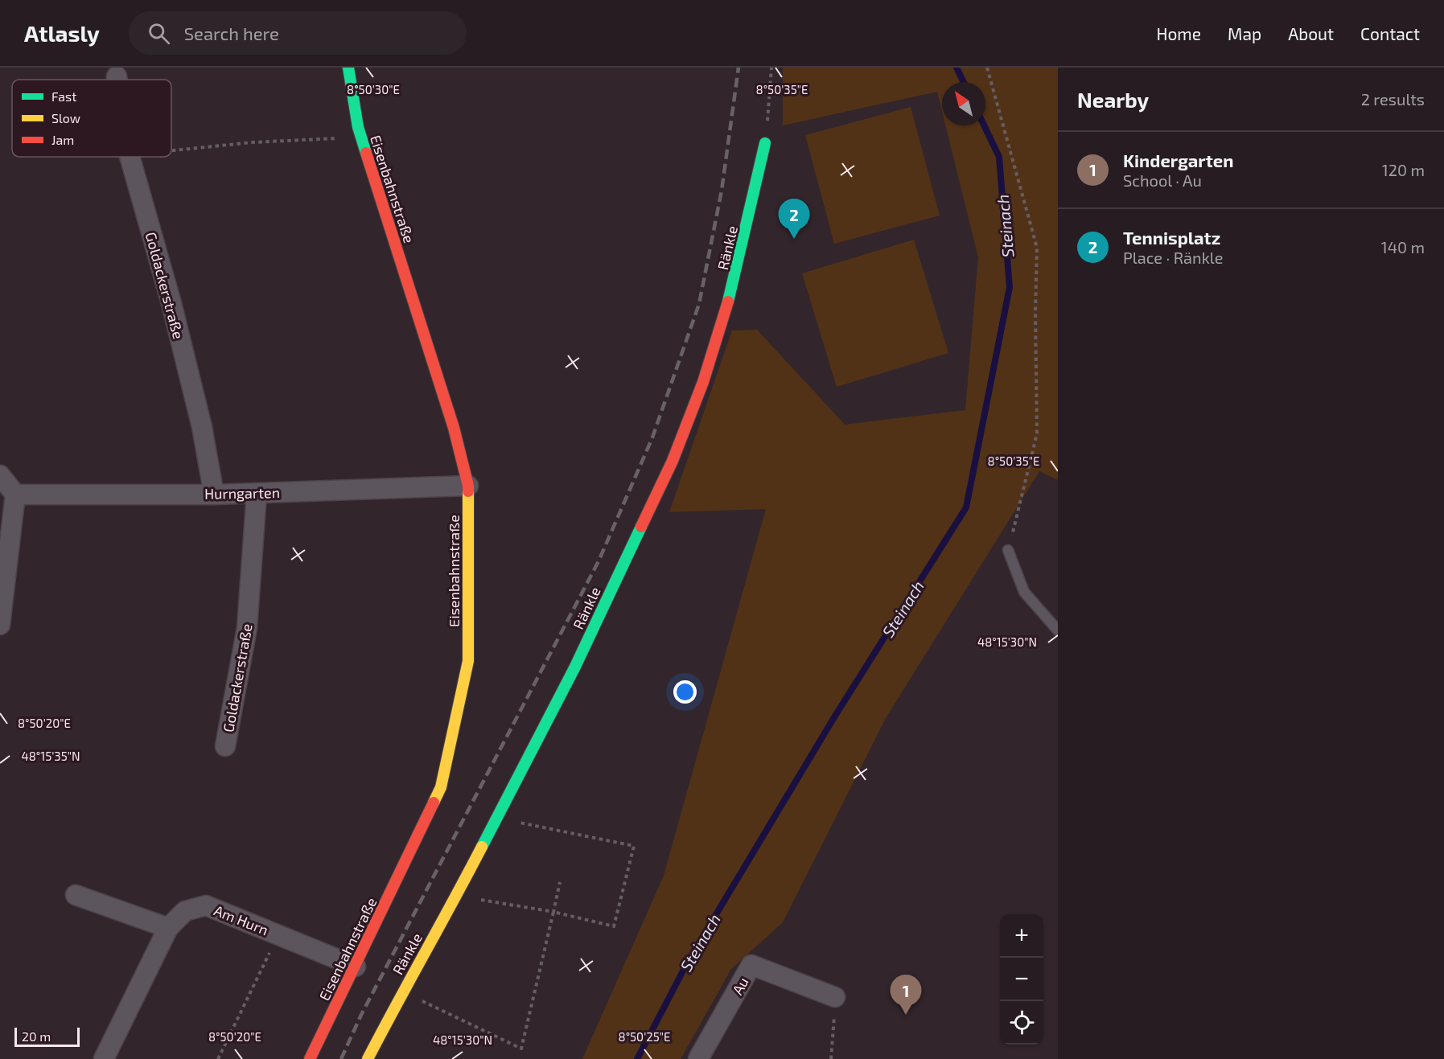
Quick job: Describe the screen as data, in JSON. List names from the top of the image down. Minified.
{"streets":{"street":["Eisenbahnstraße","Ränkle","Goldackerstraße","Hurngarten","Am Hurn","Au"]},"crossings":[["Eisenbahnstraße","Hurngarten"],["Eisenbahnstraße","Am Hurn"],["Goldackerstraße","Hurngarten"]],"water":["Steinach"],"legend":["Fast","Slow","Jam"],"scale_bar":"20 m","north":"top left","page":{"header":"Atlasly","search":"Search here","nav":["Home","Map","About","Contact"],"heading":["Nearby","2 results"],"list":[{"mark":"1","name":"Kindergarten","note":"School · Au","value":"120 m"},{"mark":"2","name":"Tennisplatz","note":"Place · Ränkle","value":"140 m"}],"pins":["2","1"],"map_buttons":["+","−"],"scale":"20 m"},"coordinates":["8°50'35\"E","8°50'30\"E","48°15'30\"N","8°50'20\"E","48°15'35\"N","8°50'25\"E"]}
